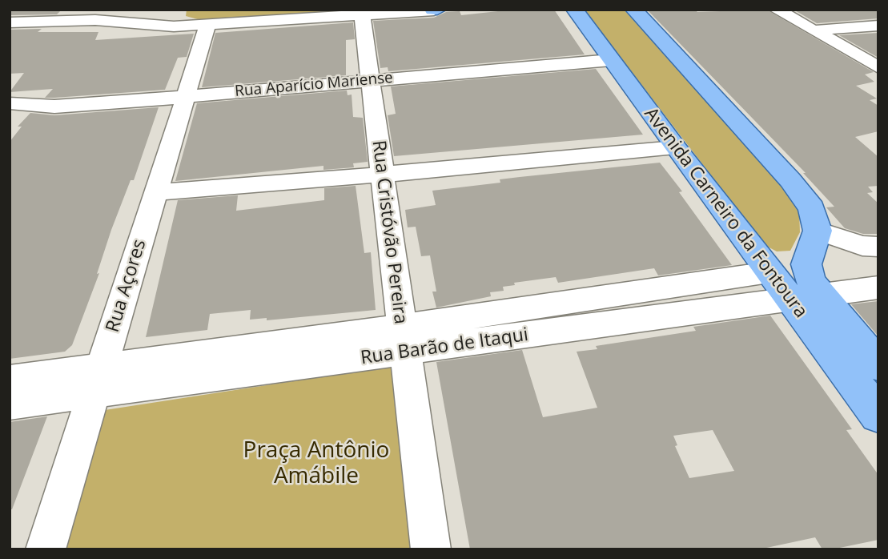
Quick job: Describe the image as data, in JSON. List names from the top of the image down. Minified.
{"streets":{"main road":["Avenida Carneiro da Fontoura"],"street":["Rua Aparício Mariense","Rua Cristóvão Pereira","Rua Açores","Rua Barão de Itaqui"]},"crossings":[["Rua Aparício Mariense","Avenida Carneiro da Fontoura"],["Rua Aparício Mariense","Rua Cristóvão Pereira"],["Rua Aparício Mariense","Rua Açores"],["Avenida Carneiro da Fontoura","Rua Barão de Itaqui"],["Rua Cristóvão Pereira","Rua Barão de Itaqui"],["Rua Açores","Rua Barão de Itaqui"]],"parks":["Praça Antônio Amábile"]}
